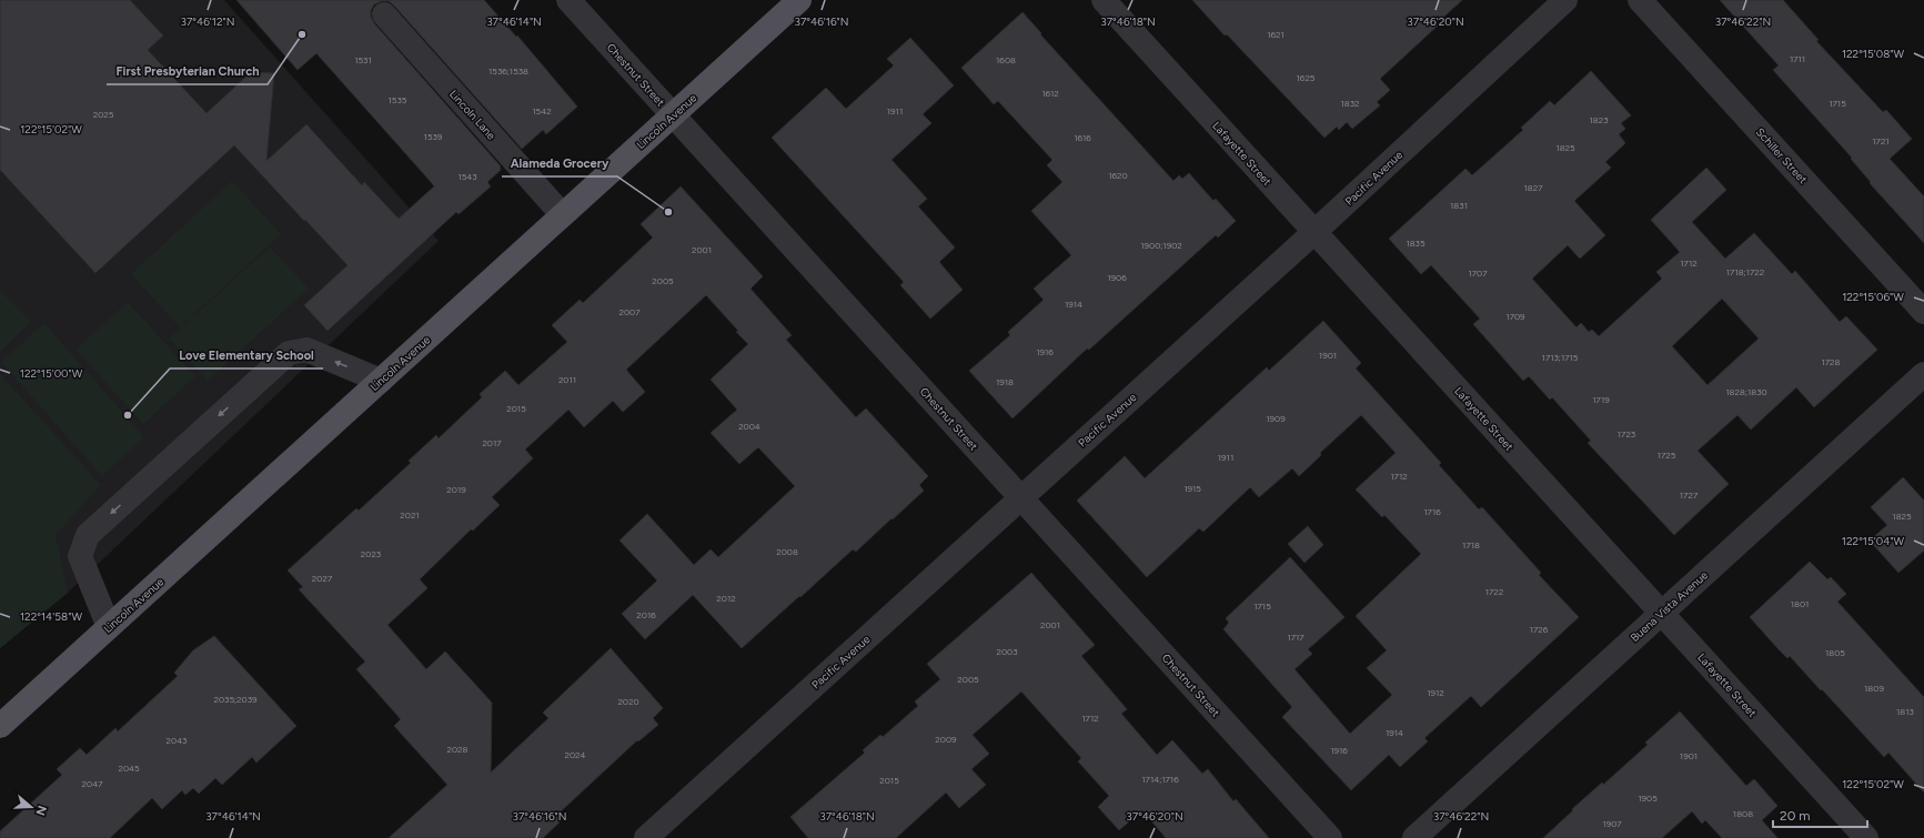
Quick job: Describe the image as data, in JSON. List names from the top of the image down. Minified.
{"streets":{"main road":["Lincoln Avenue"],"street":["Chestnut Street","Lincoln Lane","Lafayette Street","Schiller Street","Pacific Avenue","Buena Vista Avenue"]},"crossings":[["Chestnut Street","Lincoln Avenue"],["Chestnut Street","Pacific Avenue"],["Lincoln Lane","Lincoln Avenue"],["Lafayette Street","Pacific Avenue"],["Lafayette Street","Buena Vista Avenue"]],"places":["First Presbyterian Church","Alameda Grocery","Love Elementary School"],"house_numbers":["1621","1711","1531","1608","1536;1538","1625","1612","1535","1832","1715","1542","1911","2025","1823","1539","1616","1721","1825","1620","1543","1827","1831","1835","1900;1902","2001","1712","1718;1722","1707","1906","2005","1914","2007","1709","1916","1901","1713;1715","1728","2011","1918","1828;1830","1719","2015","1909","2004","1723","2017","1725","1911","1712","1915","2019","1727","1716","2021","1825","1718","2008","2023","2027","1722","2012","1801","1715","2016","2001","1726","1717","2003","1805","2005","1809","1912","2035;2039","2020","1813","1712","1914","2009","2043","2028","1916","2024","1901","2045","1714;1716","2015","2047","1905","1808","1907"],"scale_bar":"20 m","north":"right","coordinates":["37°46'12\"N","37°46'14\"N","37°46'16\"N","37°46'18\"N","37°46'20\"N","37°46'22\"N","122°15'08\"W","122°15'02\"W","122°15'06\"W","122°15'00\"W","122°15'04\"W","122°14'58\"W"]}
